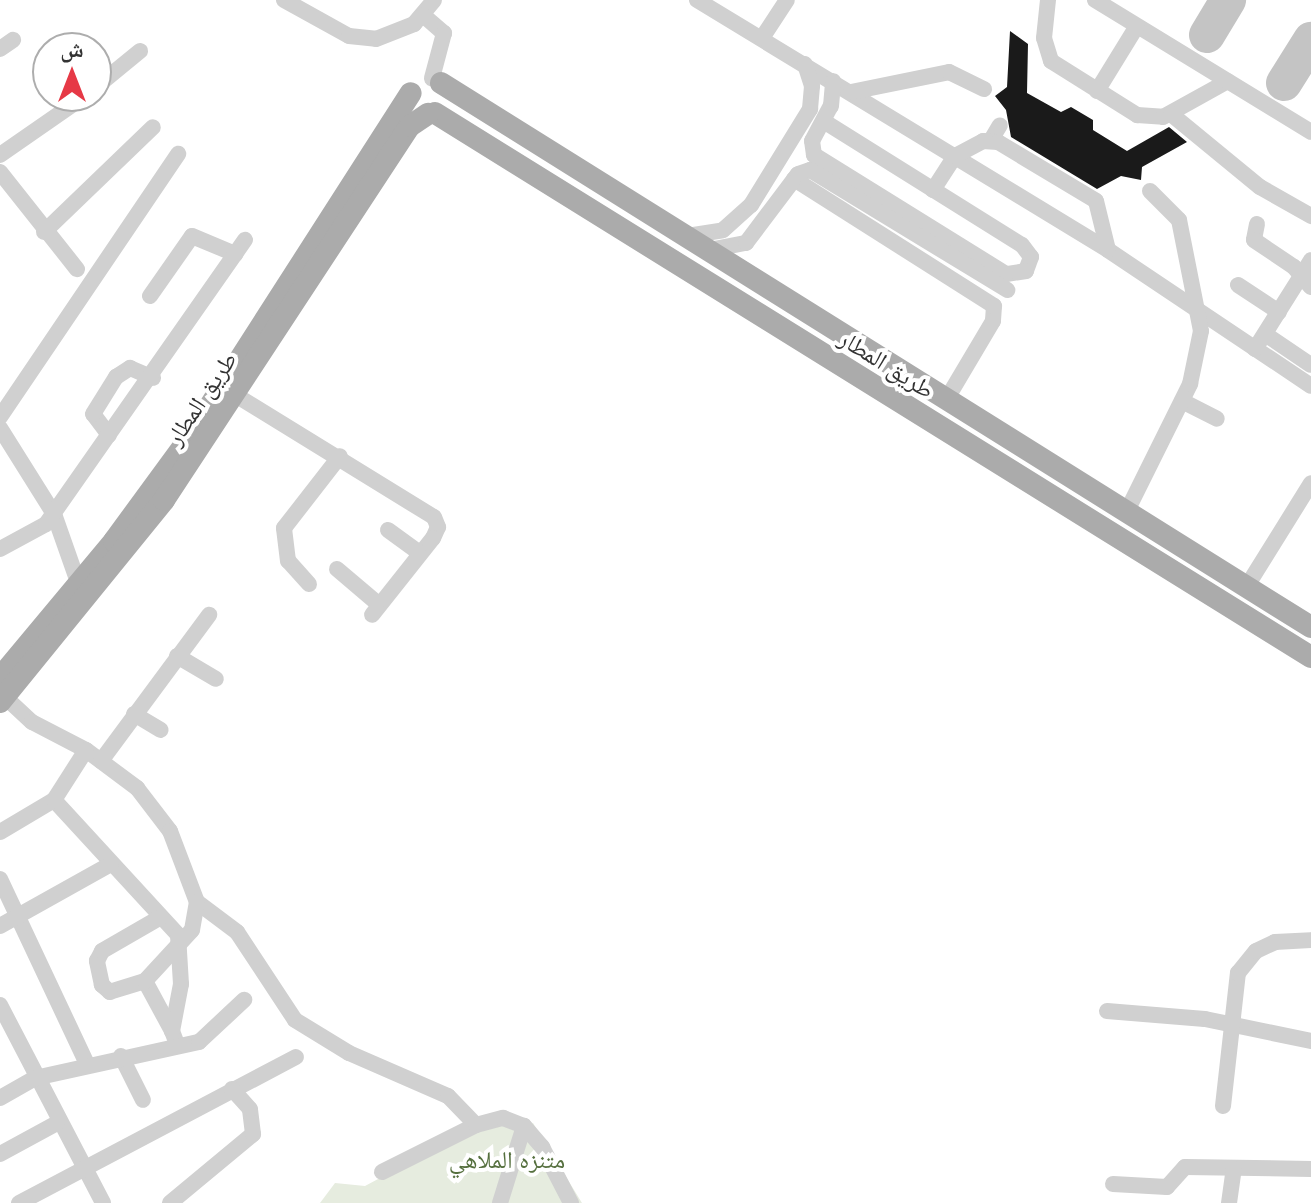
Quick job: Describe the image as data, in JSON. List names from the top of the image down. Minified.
{"streets":{"main road":["طريق المطار"]},"parks":["متنزه الملاهي"],"north":"top"}
